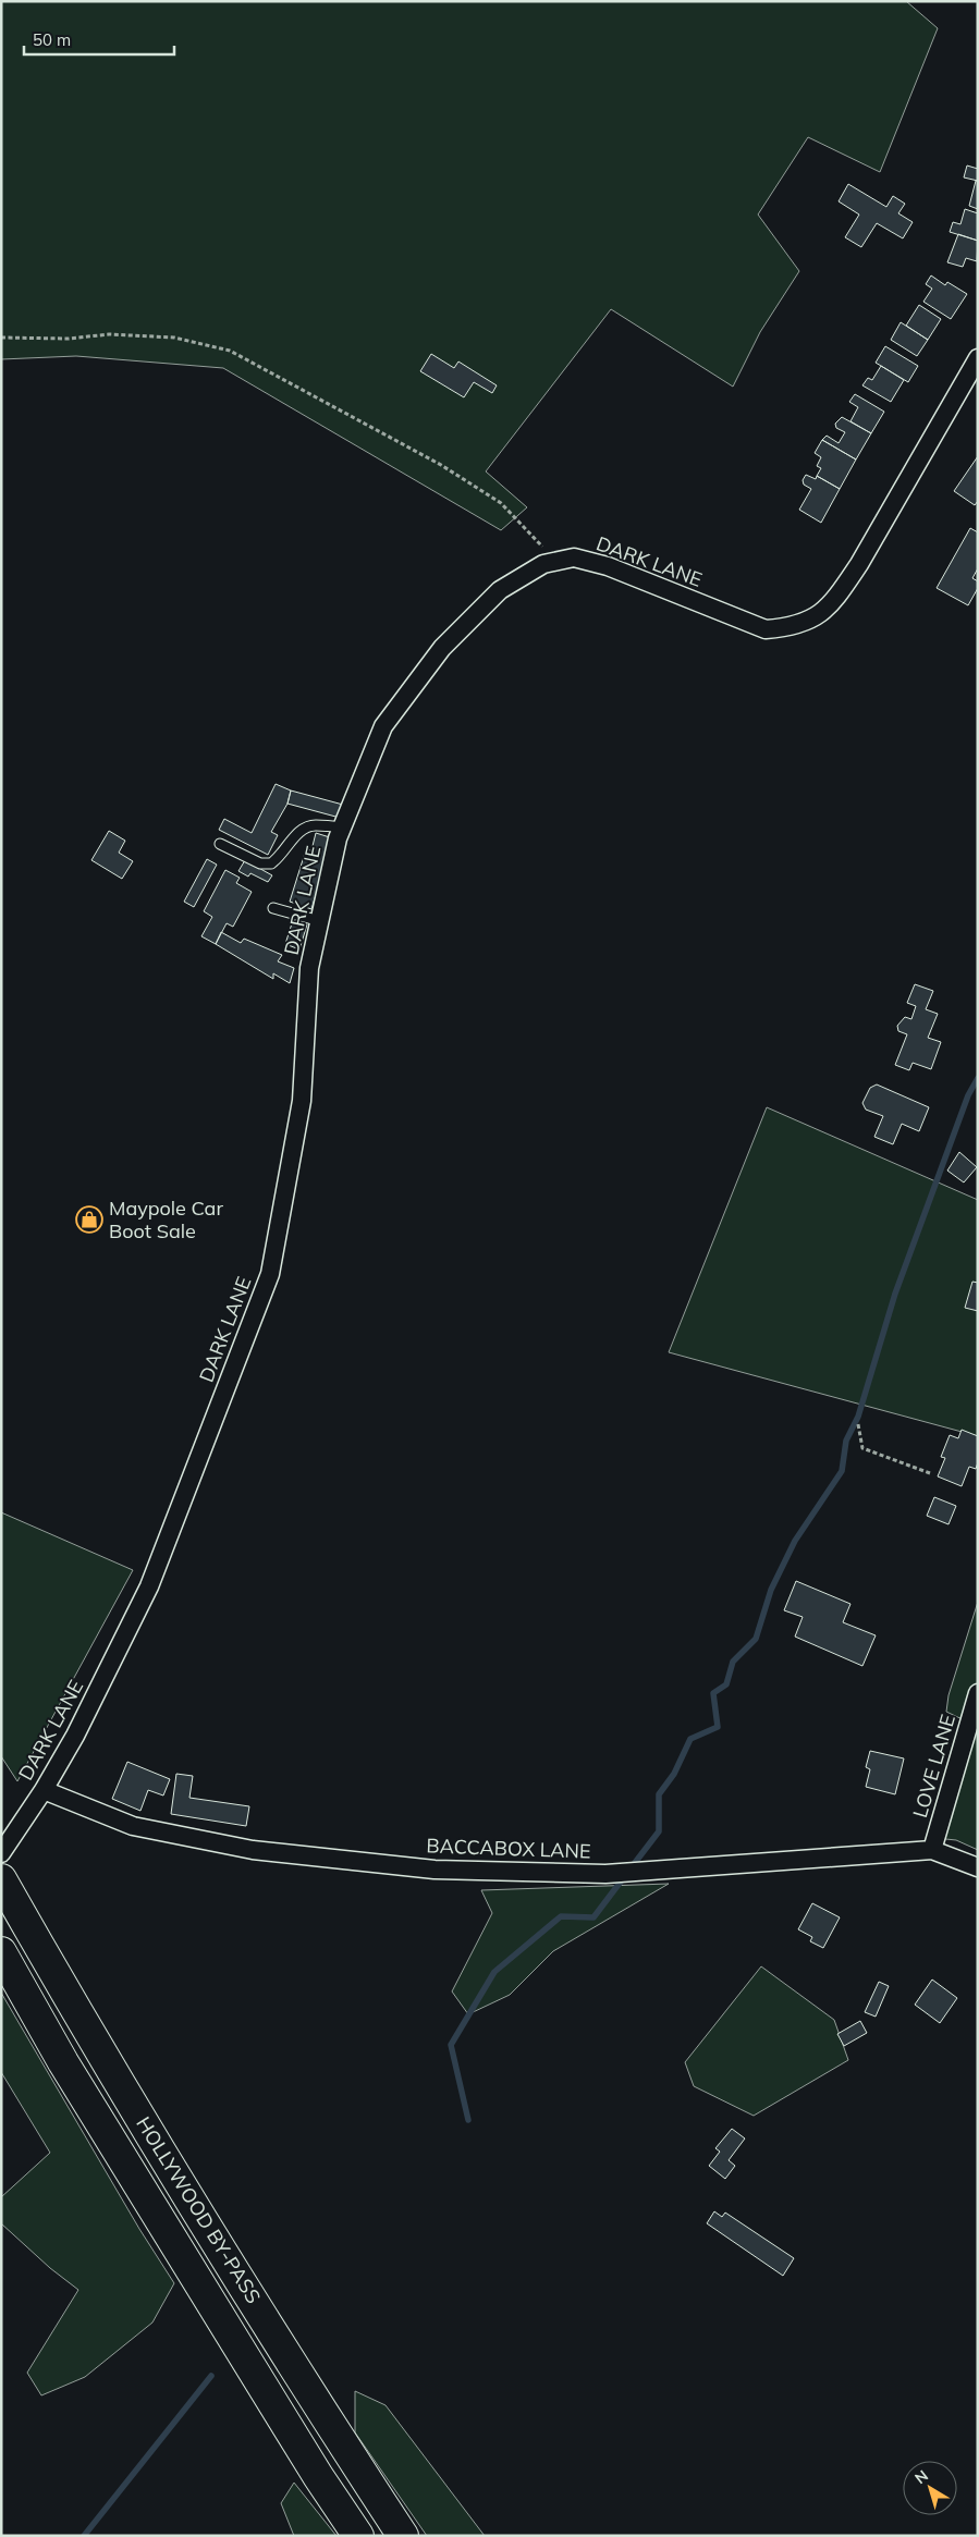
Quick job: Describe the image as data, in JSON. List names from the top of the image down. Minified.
{"streets":{"highway":["HOLLYWOOD BY-PASS"],"street":["DARK LANE","LOVE LANE","BACCABOX LANE"]},"crossings":[["DARK LANE","BACCABOX LANE"],["LOVE LANE","BACCABOX LANE"]],"places":{"shop":["Maypole Car Boot Sale"]},"scale_bar":"50 m","north":"top left"}
